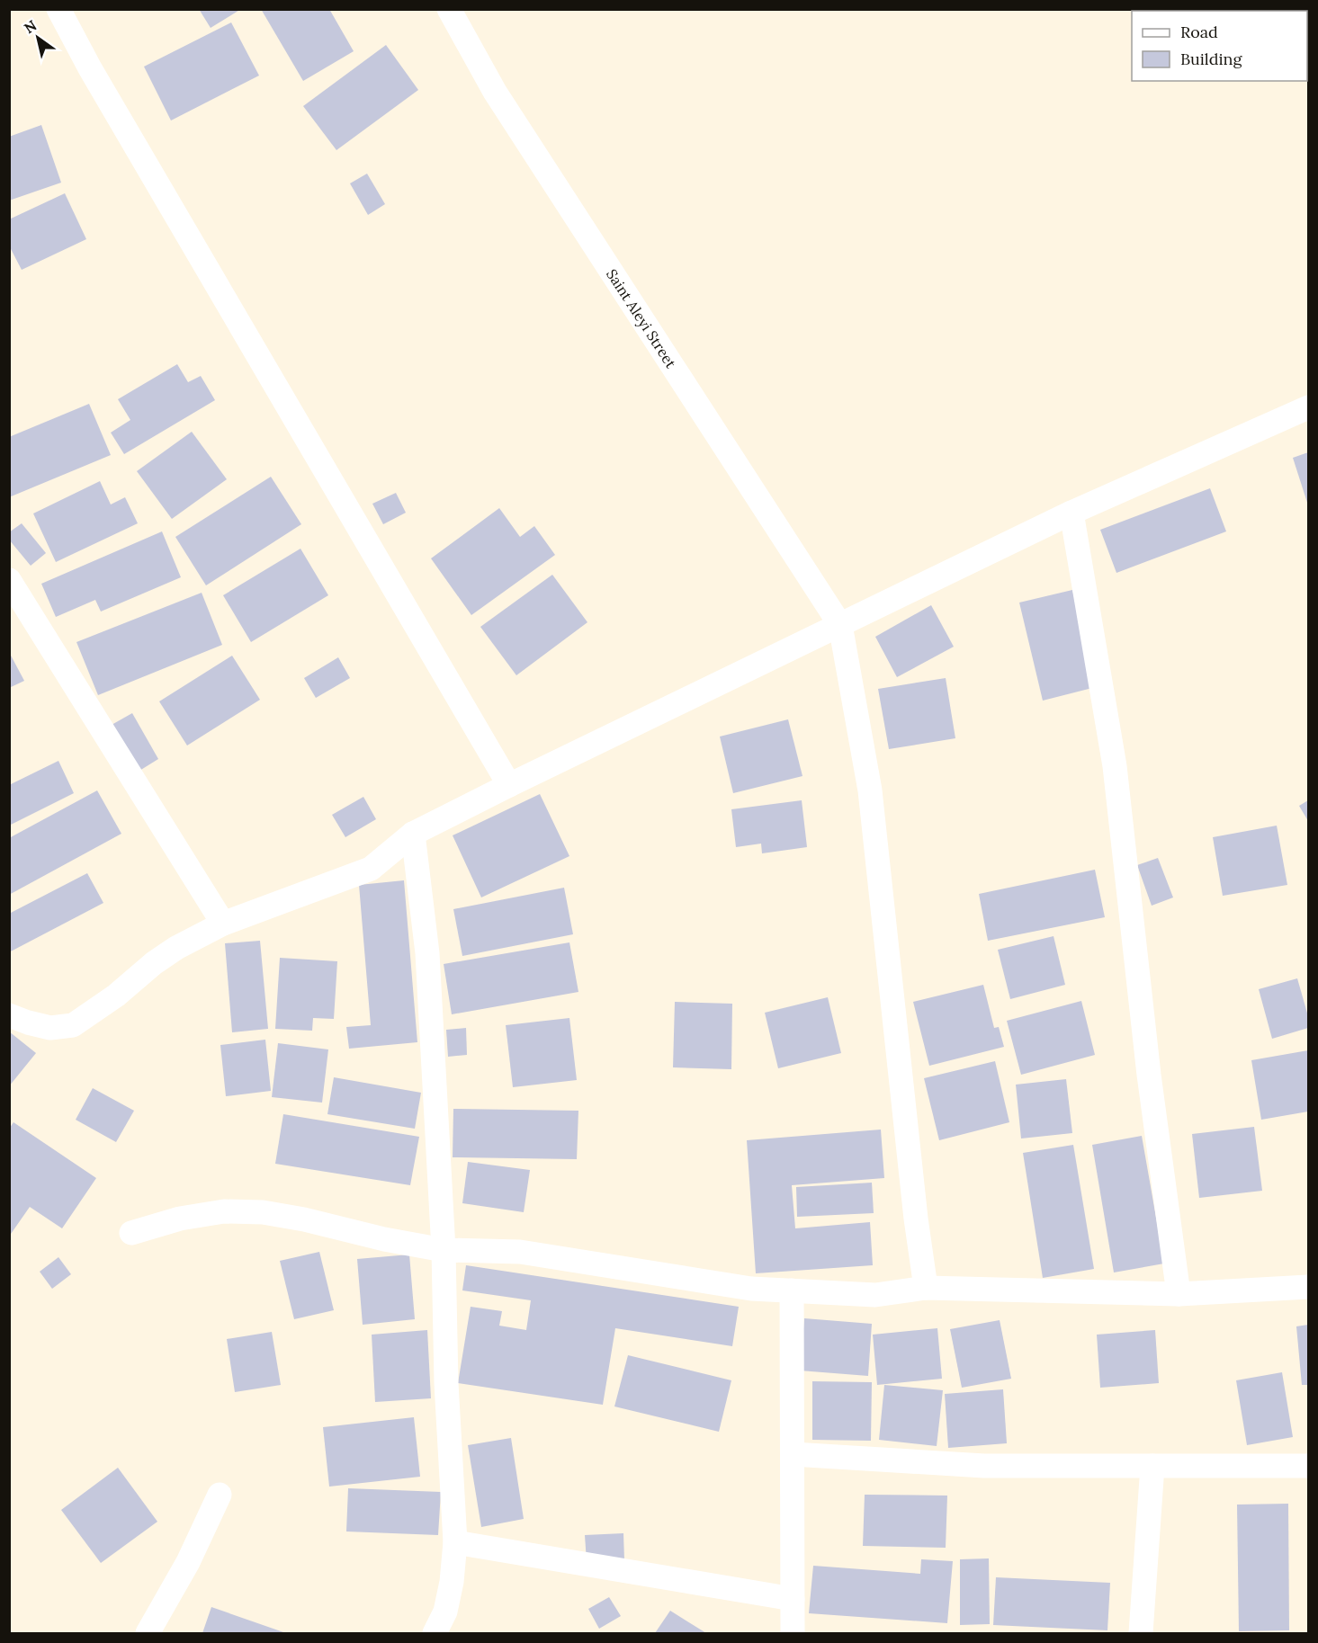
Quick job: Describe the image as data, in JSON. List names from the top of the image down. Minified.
{"streets":{"street":["Saint Aleyi Street"]},"legend":["Road","Building"],"north":"top left"}
